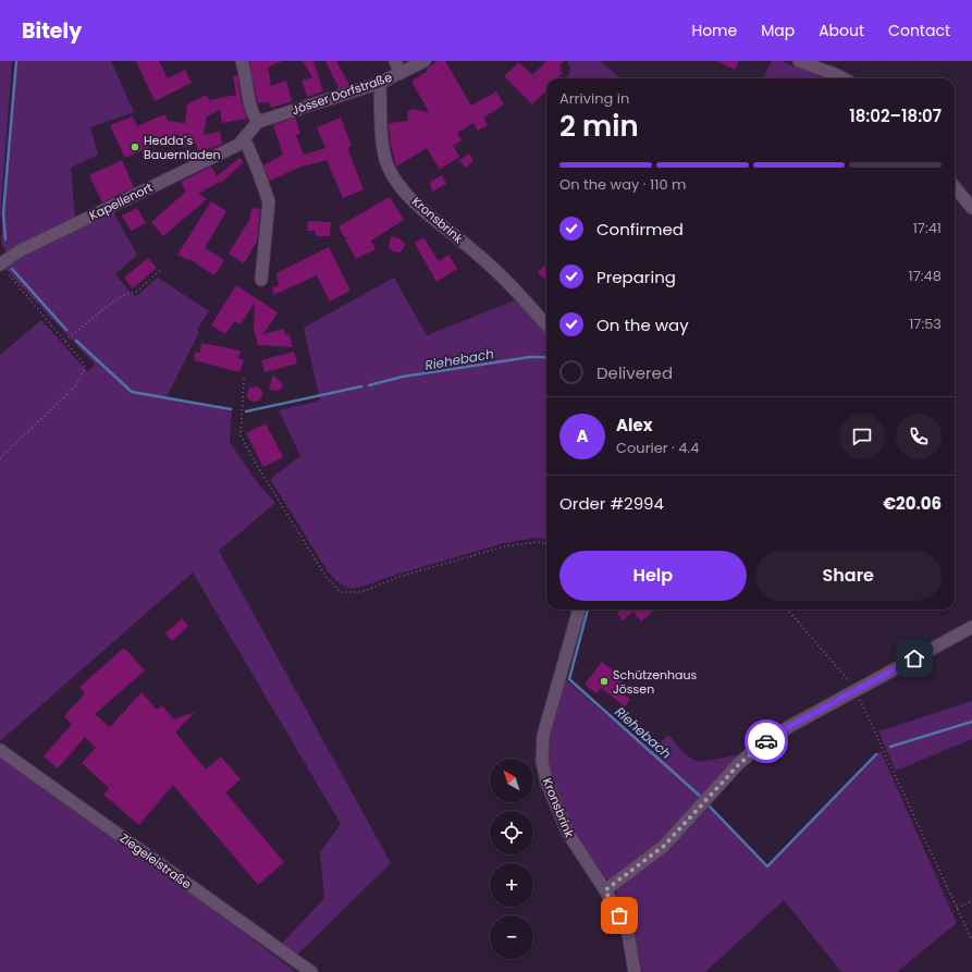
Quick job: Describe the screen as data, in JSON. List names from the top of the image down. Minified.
{"streets":{"street":["Jösser Dorfstraße","Kapellenort","Kronsbrink","Ziegeleistraße"]},"crossings":[["Jösser Dorfstraße","Kapellenort"],["Jösser Dorfstraße","Kronsbrink"]],"water":["Riehebach"],"places":["Hedda´s Bauernladen","Schützenhaus Jössen"],"north":"top left","page":{"header":"Bitely","nav":["Home","Map","About","Contact"],"heading":["2 min","Arriving in","18:02–18:07"],"panel":["Alex","Courier · 4.4","Order #2994","€20.06"],"bar":"On the way · 110 m","list":[["Confirmed","17:41"],["Preparing","17:48"],["On the way","17:53"],"Delivered"],"round":"A","buttons":["Help","Share"],"map_buttons":["+","−"]}}
